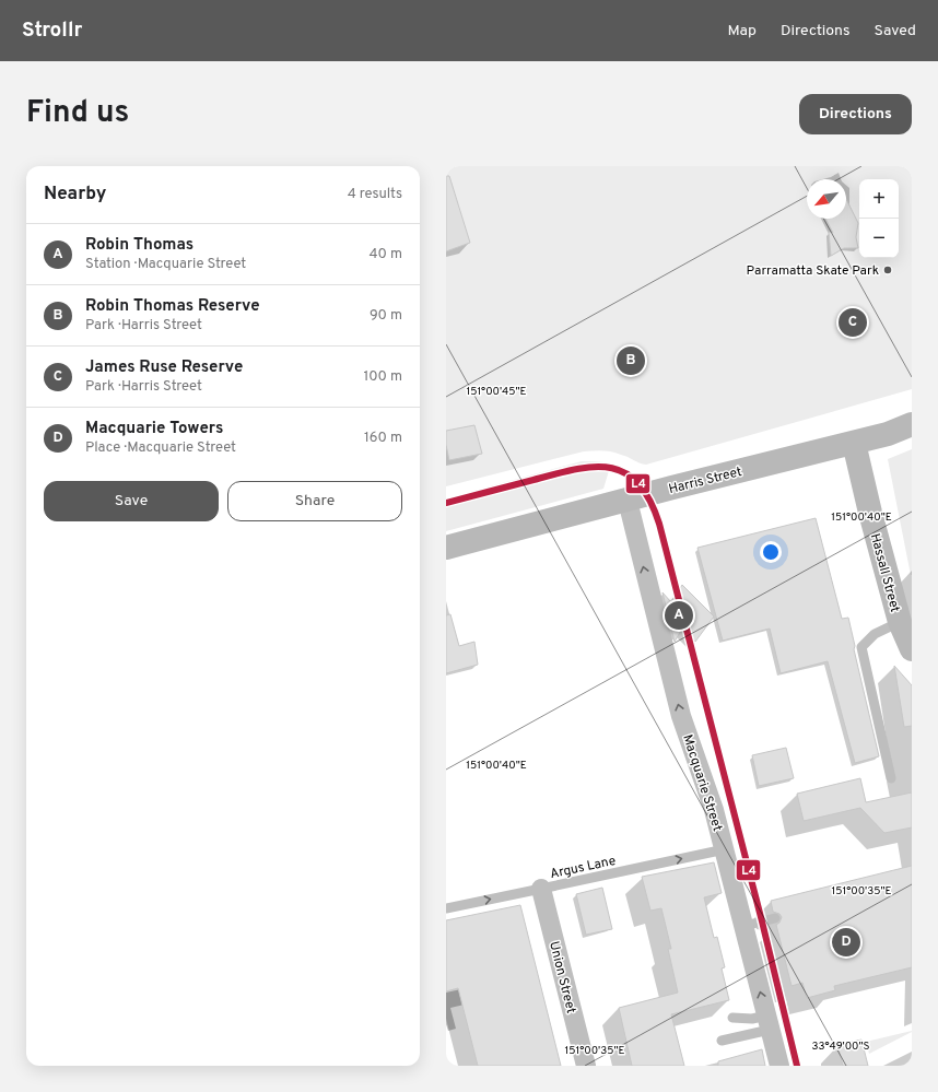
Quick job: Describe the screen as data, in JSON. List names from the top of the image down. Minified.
{"streets":{"main road":["Harris Street","Hassall Street"],"street":["Macquarie Street","Union Street"],"lane":["Argus Lane"]},"crossings":[["Harris Street","Hassall Street"],["Harris Street","Macquarie Street"],["Macquarie Street","Argus Lane"],["Argus Lane","Union Street"]],"one_way":["Macquarie Street","Argus Lane"],"places":["Parramatta Skate Park"],"lines":["transit line L4"],"north":"bottom left","page":{"header":"Strollr","nav":["Map","Directions","Saved"],"title":"Find us","buttons":["Directions",["Save","Share"]],"heading":["Nearby","4 results"],"map_buttons":["+","−"],"list":[{"mark":"A","name":"Robin Thomas","note":"Station · Macquarie Street","value":"40 m"},{"mark":"B","name":"Robin Thomas Reserve","note":"Park · Harris Street","value":"90 m"},{"mark":"C","name":"James Ruse Reserve","note":"Park · Harris Street","value":"100 m"},{"mark":"D","name":"Macquarie Towers","note":"Place · Macquarie Street","value":"160 m"}],"pins":["C","B","A","D"]},"coordinates":["151°00'45\"E","151°00'40\"E","151°00'35\"E","33°49'00\"S"]}
